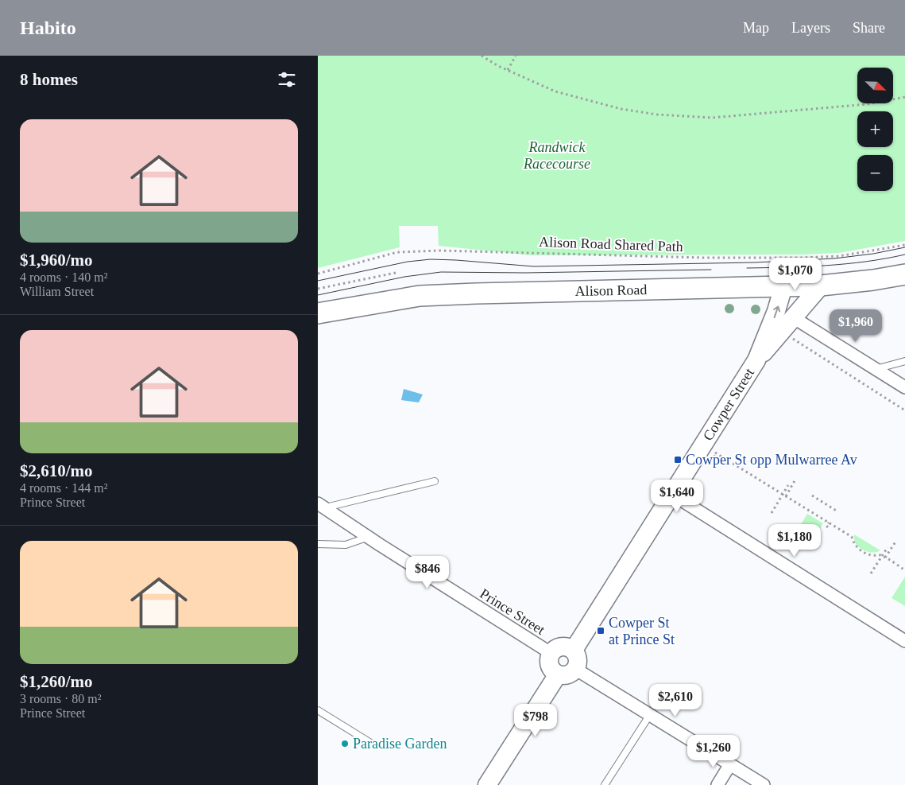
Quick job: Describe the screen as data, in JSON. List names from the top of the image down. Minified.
{"streets":{"main road":["Alison Road","Cowper Street"],"street":["Prince Street"],"path":["Alison Road Shared Path"]},"crossings":[["Alison Road","Cowper Street"],["Cowper Street","Prince Street"]],"parks":["Randwick Racecourse"],"places":{"transit":["Cowper St opp Mulwarree Av","Cowper St at Prince St"],"other":["Paradise Garden"]},"north":"bottom right","page":{"header":"Habito","nav":["Map","Layers","Share"],"heading":"8 homes","map_buttons":["+","−"],"list":[{"name":"$1,960/mo","note":"4 rooms · 140 m² · William Street"},{"name":"$2,610/mo","note":"4 rooms · 144 m² · Prince Street"},{"name":"$1,260/mo","note":"3 rooms · 80 m² · Prince Street"}],"price":["$1,070","$1,960","$1,640","$1,180","$846","$2,610","$798","$1,260"]}}
